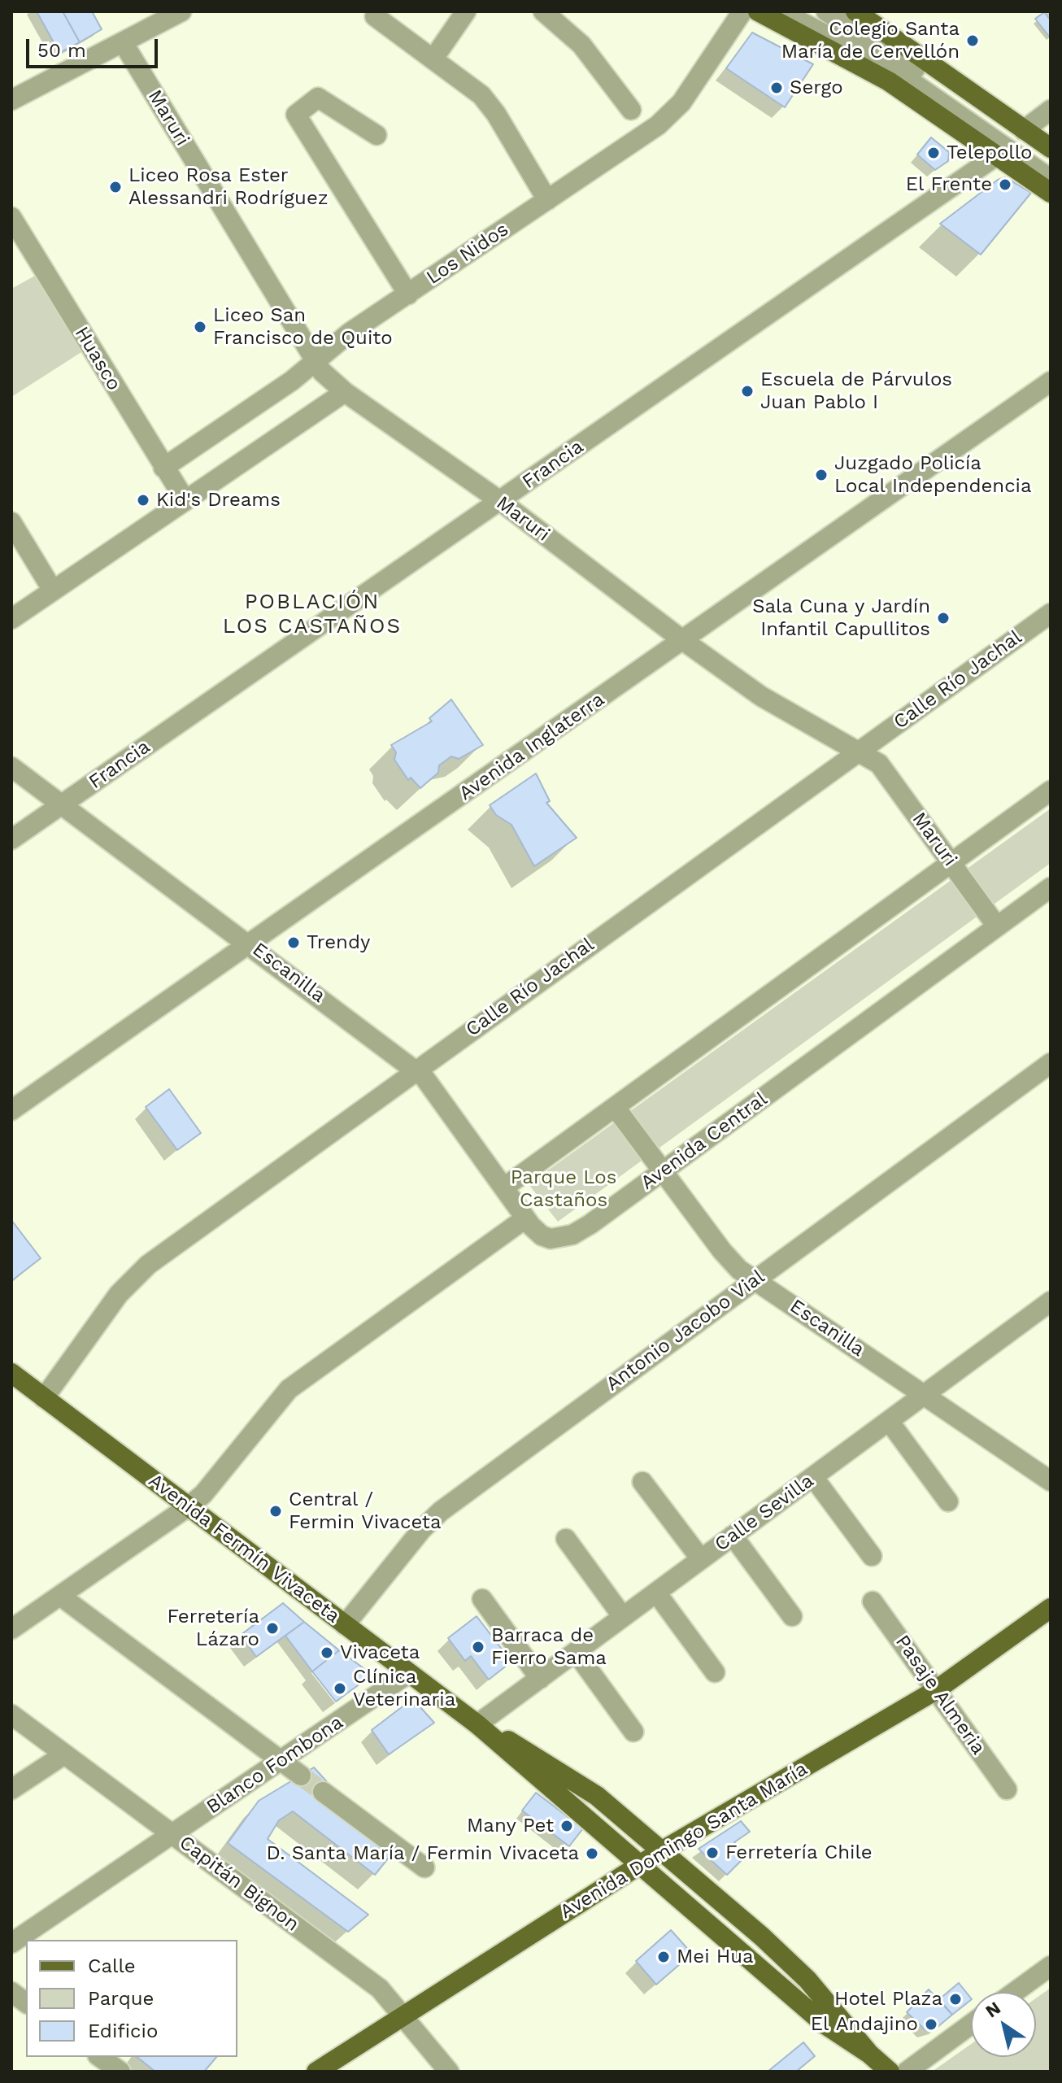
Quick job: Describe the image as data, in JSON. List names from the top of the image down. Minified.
{"streets":{"main road":["Avenida Fermín Vivaceta","Avenida Domingo Santa María"],"street":["Maruri","Los Nidos","Huasco","Francia","Calle Río Jachal","Avenida Inglaterra","Escanilla","Avenida Central","Antonio Jacobo Vial","Calle Sevilla","Pasaje Almeria","Blanco Fombona","Capitán Bignon"]},"crossings":[["Maruri","Los Nidos"],["Maruri","Francia"],["Maruri","Calle Río Jachal"],["Maruri","Avenida Inglaterra"],["Maruri","Avenida Central"],["Los Nidos","Huasco"],["Francia","Escanilla"],["Calle Río Jachal","Escanilla"],["Calle Río Jachal","Avenida Fermín Vivaceta"],["Avenida Inglaterra","Escanilla"],["Escanilla","Avenida Central"],["Escanilla","Antonio Jacobo Vial"],["Escanilla","Calle Sevilla"],["Antonio Jacobo Vial","Avenida Fermín Vivaceta"],["Calle Sevilla","Avenida Fermín Vivaceta"],["Avenida Fermín Vivaceta","Blanco Fombona"],["Avenida Fermín Vivaceta","Avenida Domingo Santa María"],["Pasaje Almeria","Avenida Domingo Santa María"],["Blanco Fombona","Capitán Bignon"],["Avenida Domingo Santa María","Capitán Bignon"]],"districts":["POBLACIÓN LOS CASTAÑOS"],"parks":["Parque Los Castaños"],"places":["Colegio Santa María de Cervellón","Sergo","Telepollo","El Frente","Liceo Rosa Ester Alessandri Rodríguez","Liceo San Francisco de Quito","Escuela de Párvulos Juan Pablo I","Juzgado Policía Local Independencia","Kid's Dreams","Sala Cuna y Jardín Infantil Capullitos","Trendy","Central / Fermin Vivaceta","Ferretería Lázaro","Barraca de Fierro Sama","Vivaceta","Clínica Veterinaria","Many Pet","Ferretería Chile","D. Santa María / Fermin Vivaceta","Mei Hua","Hotel Plaza","El Andajino"],"legend":["Calle","Parque","Edificio"],"scale_bar":"50 m","north":"top left"}
